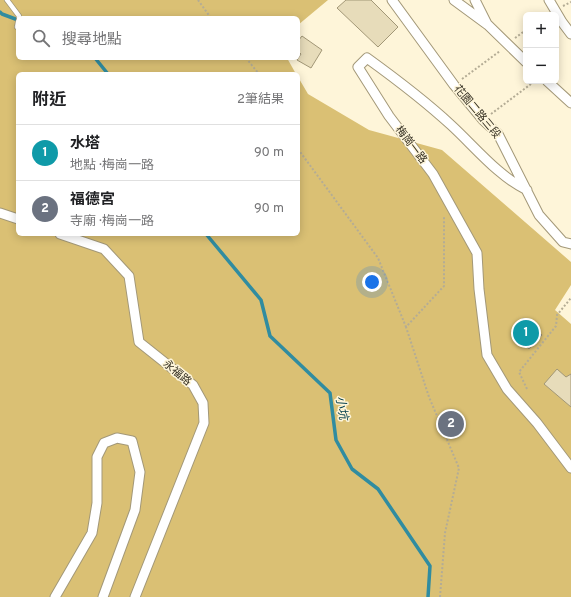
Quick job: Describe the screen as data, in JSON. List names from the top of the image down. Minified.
{"streets":{"street":["花園二路三段","梅崗一路","永福路"]},"crossings":[["花園二路三段","梅崗一路"]],"water":["小坑"],"page":{"map_buttons":["+","−"],"search":"搜尋地點","heading":["附近","2筆結果"],"list":[{"mark":"1","name":"水塔","note":"地點 · 梅崗一路","value":"90 m"},{"mark":"2","name":"福德宮","note":"寺廟 · 梅崗一路","value":"90 m"}],"pins":["1","2"]}}
